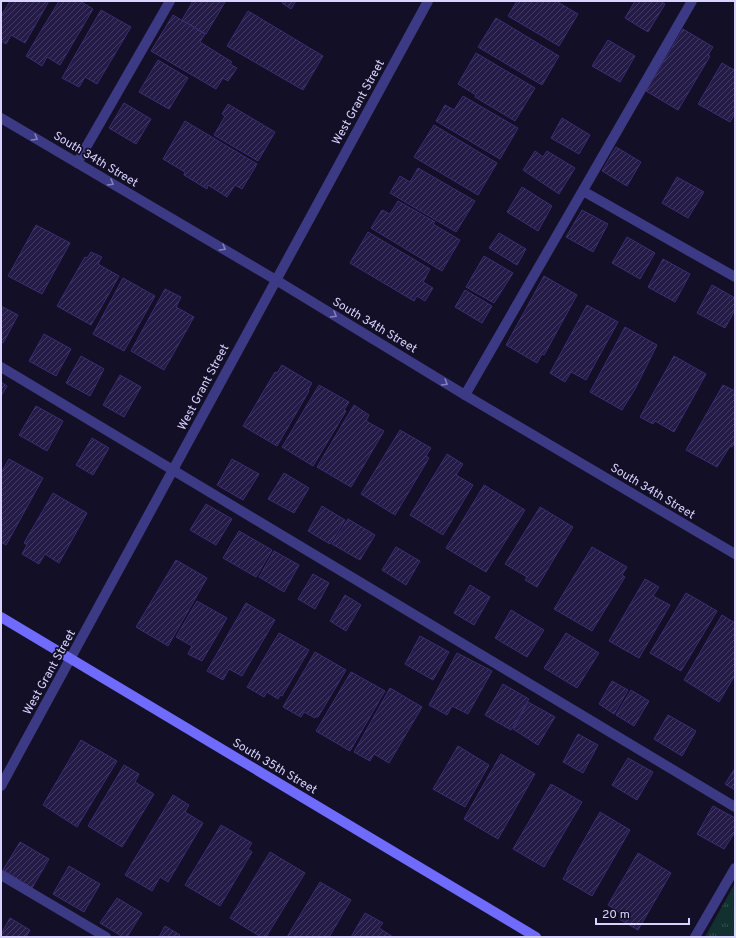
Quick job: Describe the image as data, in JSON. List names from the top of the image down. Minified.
{"streets":{"main road":["South 35th Street"],"street":["West Grant Street","South 34th Street"]},"crossings":[["West Grant Street","South 34th Street"],["West Grant Street","South 35th Street"]],"one_way":["South 34th Street"],"scale_bar":"20 m"}
